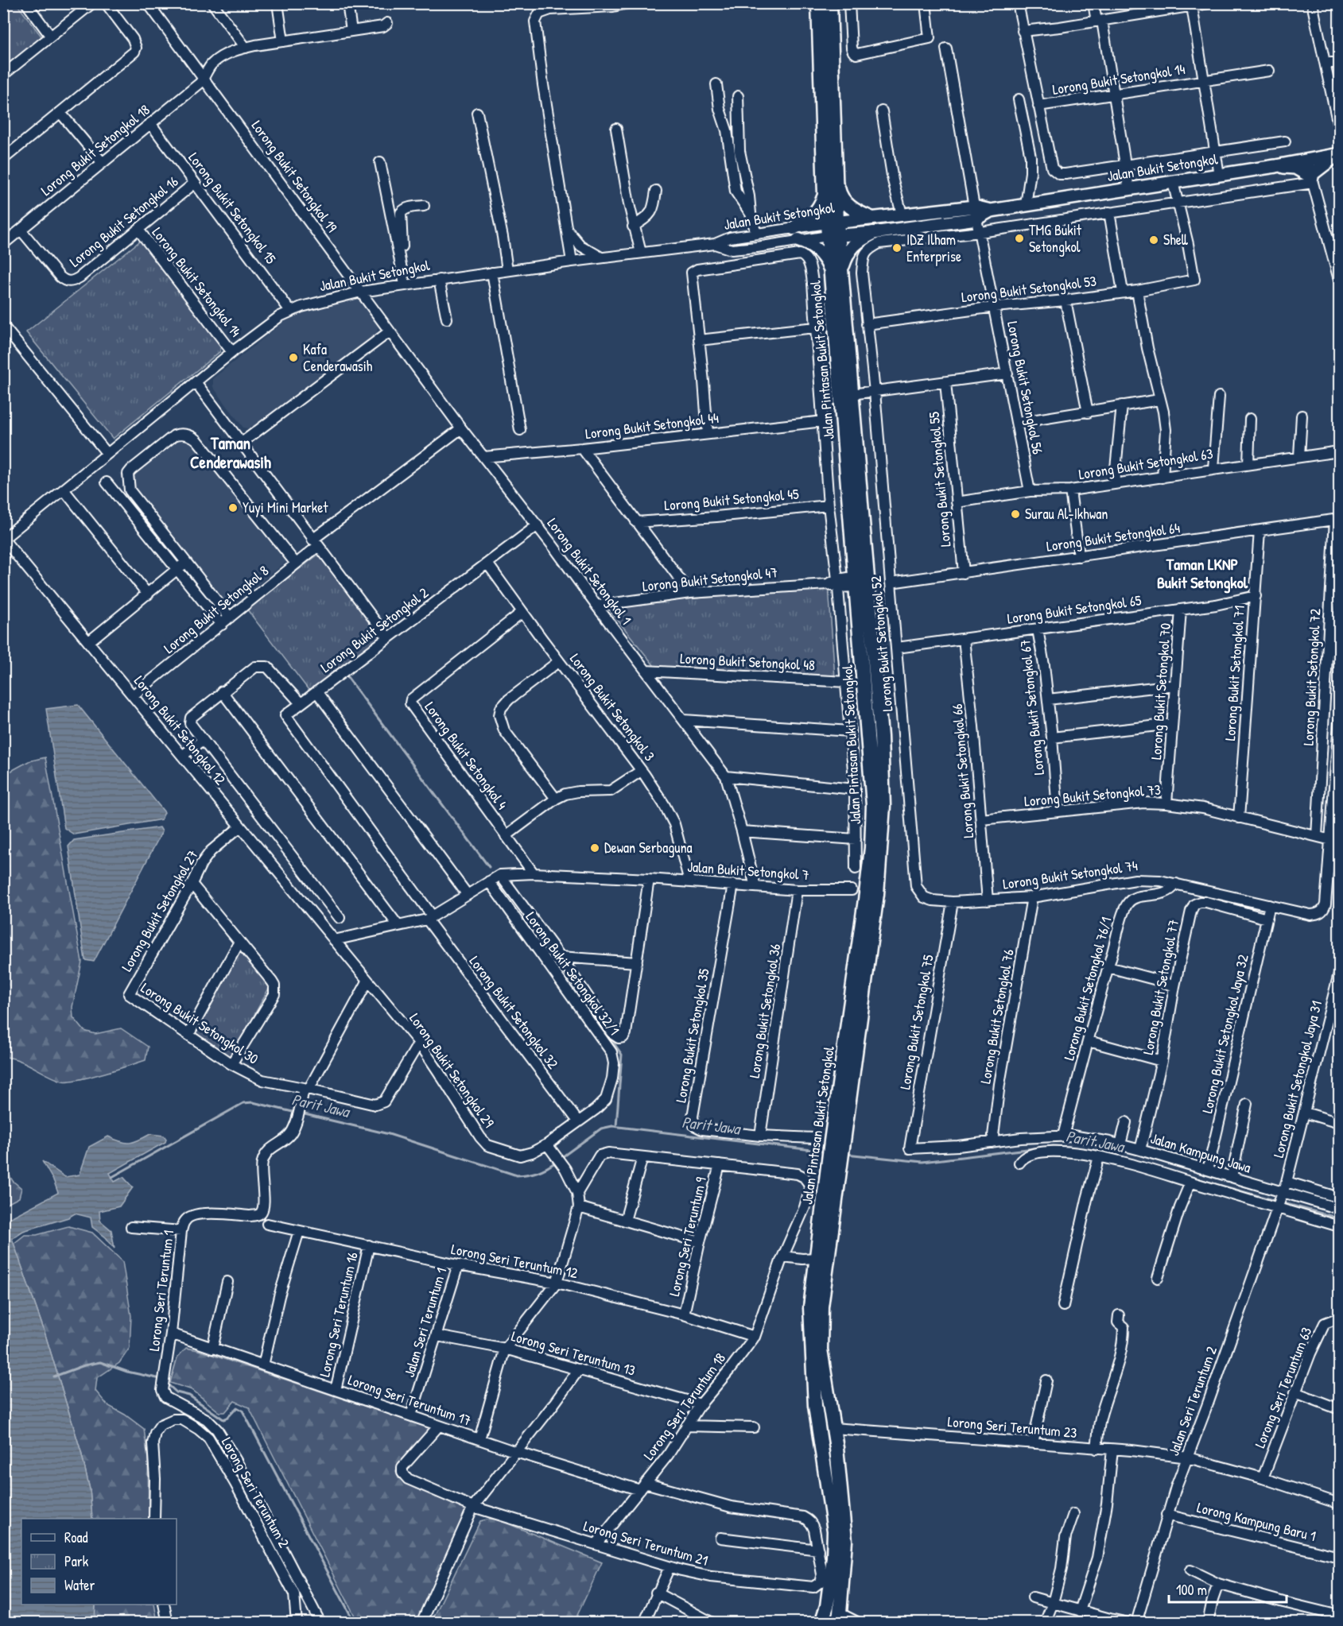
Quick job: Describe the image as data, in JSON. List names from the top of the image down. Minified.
{"streets":{"main road":["Jalan Pintasan Bukit Setongkol"],"street":["Lorong Bukit Setongkol 14","Lorong Bukit Setongkol 18","Jalan Bukit Setongkol","Lorong Bukit Setongkol 19","Lorong Bukit Setongkol 15","Lorong Bukit Setongkol 16","Lorong Bukit Setongkol 53","Lorong Bukit Setongkol 56","Lorong Bukit Setongkol 44","Lorong Bukit Setongkol 63","Lorong Bukit Setongkol 55","Lorong Bukit Setongkol 45","Lorong Bukit Setongkol 64","Lorong Bukit Setongkol 1","Lorong Bukit Setongkol 47","Lorong Bukit Setongkol 8","Lorong Bukit Setongkol 65","Lorong Bukit Setongkol 2","Lorong Bukit Setongkol 52","Lorong Bukit Setongkol 48","Lorong Bukit Setongkol 71","Lorong Bukit Setongkol 72","Lorong Bukit Setongkol 70","Lorong Bukit Setongkol 3","Lorong Bukit Setongkol 67","Lorong Bukit Setongkol 12","Lorong Bukit Setongkol 4","Lorong Bukit Setongkol 66","Lorong Bukit Setongkol 73","Jalan Bukit Setongkol 7","Lorong Bukit Setongkol 74","Lorong Bukit Setongkol 27","Lorong Bukit Setongkol 32/1","Lorong Bukit Setongkol 77","Lorong Bukit Setongkol 76/1","Lorong Bukit Setongkol 36","Lorong Bukit Setongkol 32","Lorong Bukit Setongkol 76","Lorong Bukit Setongkol 75","Lorong Bukit Setongkol 30","Lorong Bukit Setongkol Jaya 32","Lorong Bukit Setongkol 35","Lorong Bukit Setongkol 29","Lorong Bukit Setongkol Jaya 31","Jalan Kampung Jawa","Lorong Seri Teruntum 9","Lorong Seri Teruntum 12","Lorong Seri Teruntum 1","Lorong Seri Teruntum 16","Jalan Seri Teruntum 1","Lorong Seri Teruntum 13","Lorong Seri Teruntum 63","Lorong Seri Teruntum 17","Jalan Seri Teruntum 2","Lorong Seri Teruntum 18","Lorong Seri Teruntum 23","Lorong Seri Teruntum 2","Lorong Kampung Baru 1","Lorong Seri Teruntum 21"]},"crossings":[["Lorong Bukit Setongkol 14","Jalan Bukit Setongkol"],["Lorong Bukit Setongkol 14","Lorong Bukit Setongkol 16"],["Lorong Bukit Setongkol 18","Lorong Bukit Setongkol 19"],["Lorong Bukit Setongkol 18","Lorong Bukit Setongkol 15"],["Lorong Bukit Setongkol 18","Lorong Bukit Setongkol 16"],["Jalan Bukit Setongkol","Lorong Bukit Setongkol 19"],["Jalan Bukit Setongkol","Lorong Bukit Setongkol 15"],["Jalan Bukit Setongkol","Jalan Pintasan Bukit Setongkol"],["Jalan Bukit Setongkol","Lorong Bukit Setongkol 56"],["Jalan Bukit Setongkol","Lorong Bukit Setongkol 1"],["Jalan Bukit Setongkol","Lorong Bukit Setongkol 12"],["Lorong Bukit Setongkol 19","Lorong Bukit Setongkol 1"],["Lorong Bukit Setongkol 15","Lorong Bukit Setongkol 16"],["Lorong Bukit Setongkol 53","Lorong Bukit Setongkol 56"],["Lorong Bukit Setongkol 53","Lorong Bukit Setongkol 52"],["Jalan Pintasan Bukit Setongkol","Lorong Bukit Setongkol 47"],["Jalan Pintasan Bukit Setongkol","Lorong Bukit Setongkol 52"],["Jalan Pintasan Bukit Setongkol","Lorong Seri Teruntum 23"],["Lorong Bukit Setongkol 56","Lorong Bukit Setongkol 63"],["Lorong Bukit Setongkol 56","Lorong Bukit Setongkol 52"],["Lorong Bukit Setongkol 44","Lorong Bukit Setongkol 1"],["Lorong Bukit Setongkol 63","Lorong Bukit Setongkol 55"],["Lorong Bukit Setongkol 55","Lorong Bukit Setongkol 64"],["Lorong Bukit Setongkol 64","Lorong Bukit Setongkol 52"],["Lorong Bukit Setongkol 64","Lorong Bukit Setongkol 71"],["Lorong Bukit Setongkol 64","Lorong Bukit Setongkol 72"],["Lorong Bukit Setongkol 1","Lorong Bukit Setongkol 47"],["Lorong Bukit Setongkol 1","Lorong Bukit Setongkol 8"],["Lorong Bukit Setongkol 1","Lorong Bukit Setongkol 2"],["Lorong Bukit Setongkol 1","Lorong Bukit Setongkol 48"],["Lorong Bukit Setongkol 1","Jalan Bukit Setongkol 7"],["Lorong Bukit Setongkol 8","Lorong Bukit Setongkol 12"],["Lorong Bukit Setongkol 65","Lorong Bukit Setongkol 52"],["Lorong Bukit Setongkol 65","Lorong Bukit Setongkol 71"],["Lorong Bukit Setongkol 65","Lorong Bukit Setongkol 70"],["Lorong Bukit Setongkol 65","Lorong Bukit Setongkol 67"],["Lorong Bukit Setongkol 65","Lorong Bukit Setongkol 66"],["Lorong Bukit Setongkol 2","Lorong Bukit Setongkol 3"],["Lorong Bukit Setongkol 52","Lorong Bukit Setongkol 74"],["Lorong Bukit Setongkol 71","Lorong Bukit Setongkol 73"],["Lorong Bukit Setongkol 72","Lorong Bukit Setongkol 73"],["Lorong Bukit Setongkol 70","Lorong Bukit Setongkol 73"],["Lorong Bukit Setongkol 3","Lorong Bukit Setongkol 4"],["Lorong Bukit Setongkol 3","Jalan Bukit Setongkol 7"],["Lorong Bukit Setongkol 67","Lorong Bukit Setongkol 73"],["Lorong Bukit Setongkol 12","Lorong Bukit Setongkol 27"],["Lorong Bukit Setongkol 12","Lorong Bukit Setongkol 29"],["Lorong Bukit Setongkol 4","Jalan Bukit Setongkol 7"],["Lorong Bukit Setongkol 66","Lorong Bukit Setongkol 73"],["Lorong Bukit Setongkol 66","Lorong Bukit Setongkol 74"],["Lorong Bukit Setongkol 73","Lorong Bukit Setongkol 74"],["Jalan Bukit Setongkol 7","Lorong Bukit Setongkol 36"],["Jalan Bukit Setongkol 7","Lorong Bukit Setongkol 35"],["Lorong Bukit Setongkol 74","Lorong Bukit Setongkol 76/1"],["Lorong Bukit Setongkol 74","Lorong Bukit Setongkol 76"],["Lorong Bukit Setongkol 74","Lorong Bukit Setongkol 75"],["Lorong Bukit Setongkol 74","Lorong Bukit Setongkol Jaya 32"],["Lorong Bukit Setongkol 27","Lorong Bukit Setongkol 30"],["Lorong Bukit Setongkol 32/1","Lorong Bukit Setongkol 32"],["Lorong Bukit Setongkol 32/1","Lorong Bukit Setongkol 29"],["Lorong Bukit Setongkol 77","Lorong Bukit Setongkol Jaya 32"],["Lorong Bukit Setongkol 77","Jalan Kampung Jawa"],["Lorong Bukit Setongkol 76/1","Jalan Kampung Jawa"],["Lorong Bukit Setongkol 36","Lorong Bukit Setongkol 35"],["Lorong Bukit Setongkol 76","Jalan Kampung Jawa"],["Lorong Bukit Setongkol 75","Jalan Kampung Jawa"],["Lorong Bukit Setongkol 30","Lorong Bukit Setongkol 29"],["Lorong Bukit Setongkol 30","Lorong Seri Teruntum 1"],["Lorong Bukit Setongkol Jaya 32","Jalan Kampung Jawa"],["Lorong Bukit Setongkol Jaya 31","Jalan Kampung Jawa"],["Lorong Bukit Setongkol Jaya 31","Jalan Seri Teruntum 2"],["Jalan Kampung Jawa","Jalan Seri Teruntum 2"],["Lorong Seri Teruntum 9","Lorong Seri Teruntum 12"],["Lorong Seri Teruntum 9","Lorong Seri Teruntum 18"],["Lorong Seri Teruntum 12","Lorong Seri Teruntum 16"],["Lorong Seri Teruntum 12","Jalan Seri Teruntum 1"],["Lorong Seri Teruntum 12","Lorong Seri Teruntum 18"],["Lorong Seri Teruntum 1","Lorong Seri Teruntum 17"],["Lorong Seri Teruntum 16","Lorong Seri Teruntum 17"],["Jalan Seri Teruntum 1","Lorong Seri Teruntum 13"],["Jalan Seri Teruntum 1","Lorong Seri Teruntum 17"],["Lorong Seri Teruntum 13","Lorong Seri Teruntum 18"],["Lorong Seri Teruntum 63","Lorong Seri Teruntum 23"],["Lorong Seri Teruntum 17","Lorong Seri Teruntum 18"],["Lorong Seri Teruntum 17","Lorong Seri Teruntum 21"],["Jalan Seri Teruntum 2","Lorong Seri Teruntum 23"],["Jalan Seri Teruntum 2","Lorong Kampung Baru 1"],["Lorong Seri Teruntum 18","Lorong Seri Teruntum 21"]],"districts":["Taman Cenderawasih","Taman LKNP Bukit Setongkol"],"water":["Parit Jawa"],"places":["TMG Bukit Setongkol","Shell","IDZ Ilham Enterprise","Kafa Cenderawasih","Yuyi Mini Market","Surau Al-Ikhwan","Dewan Serbaguna"],"legend":["Road","Park","Water"],"scale_bar":"100 m"}
